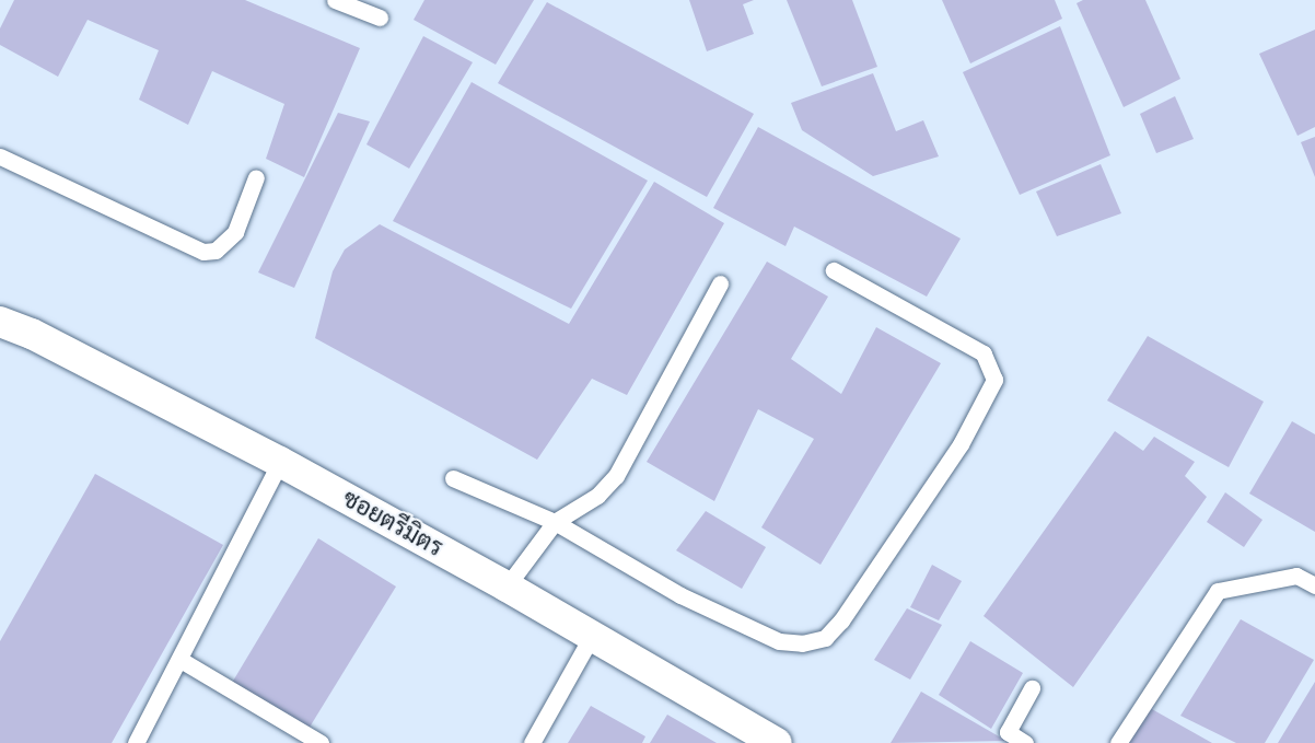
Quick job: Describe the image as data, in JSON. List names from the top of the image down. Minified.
{"streets":{"street":["ซอยตรีมิตร"]}}
